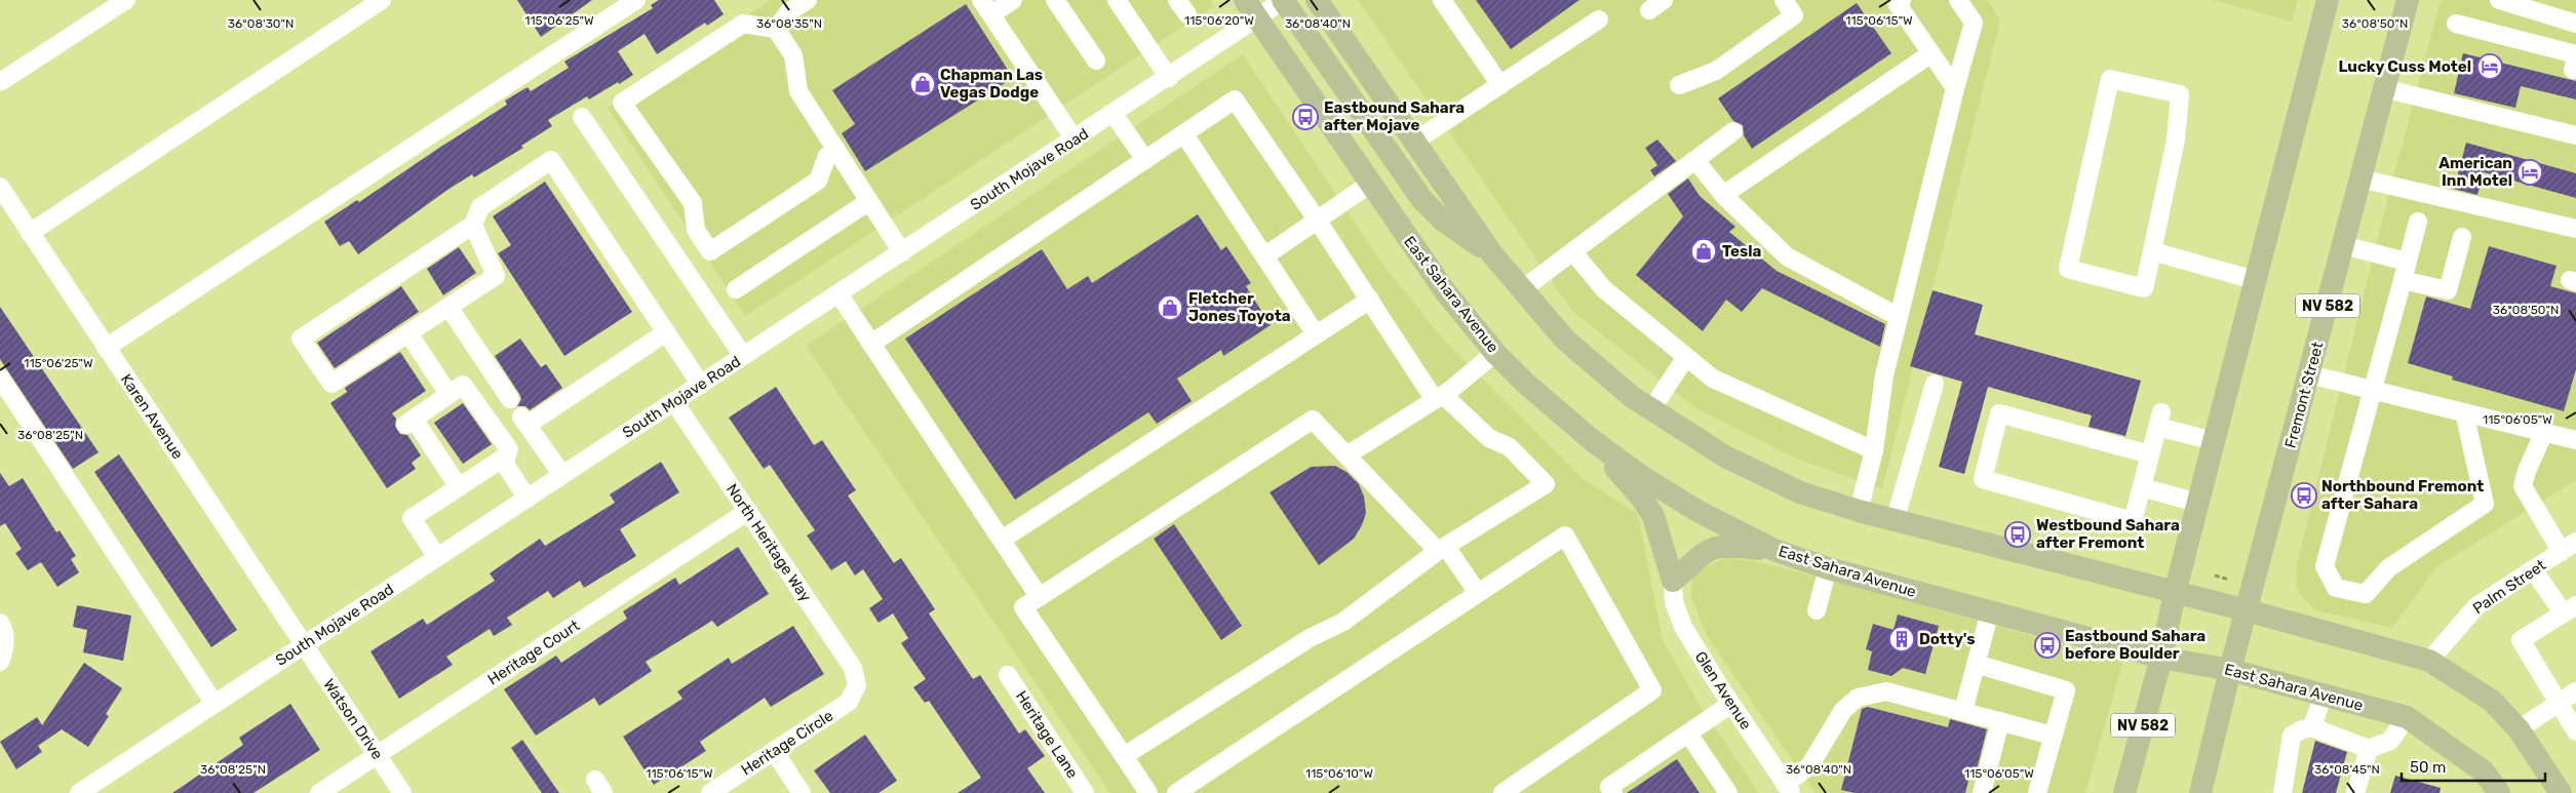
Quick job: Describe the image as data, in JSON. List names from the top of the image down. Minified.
{"streets":{"main road":["East Sahara Avenue","NV 582","Fremont Street"],"street":["South Mojave Road","Karen Avenue","North Heritage Way","Palm Street","Heritage Court","Glen Avenue","Watson Drive","Heritage Lane","Heritage Circle"]},"crossings":[["South Mojave Road","East Sahara Avenue"],["South Mojave Road","Karen Avenue"],["South Mojave Road","North Heritage Way"],["South Mojave Road","Watson Drive"],["East Sahara Avenue","NV 582"],["East Sahara Avenue","Fremont Street"],["NV 582","Fremont Street"],["Karen Avenue","Watson Drive"],["North Heritage Way","Heritage Court"],["North Heritage Way","Heritage Circle"],["Heritage Court","Watson Drive"]],"places":{"hotel":["Lucky Cuss Motel","American Inn Motel"],"shop":["Chapman Las Vegas Dodge","Tesla","Fletcher Jones Toyota"],"bus stop":["Eastbound Sahara after Mojave","Northbound Fremont after Sahara","Westbound Sahara after Fremont","Eastbound Sahara before Boulder"],"building":["Dotty's"]},"scale_bar":"50 m","coordinates":["115°06'25\"W","115°06'20\"W","115°06'15\"W","36°08'30\"N","36°08'35\"N","36°08'40\"N","36°08'50\"N","115°06'05\"W","36°08'25\"N","36°08'45\"N","115°06'10\"W"]}
